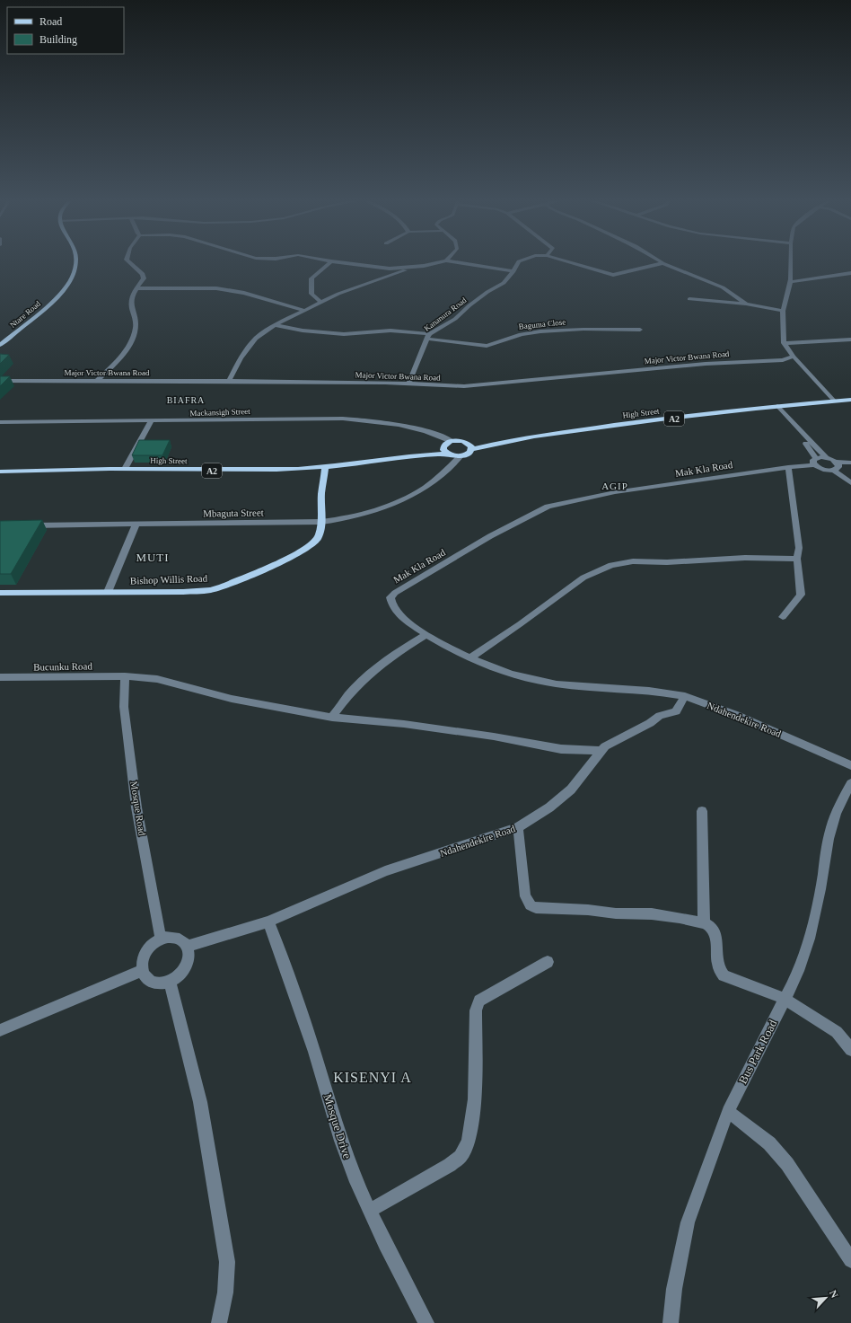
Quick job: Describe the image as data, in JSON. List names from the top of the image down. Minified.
{"streets":{"main road":["Ntare Road","High Street","A2","Bishop Willis Road"],"street":["Kananura Road","Baguma Close","Major Victor Bwana Road","Mackansigh Street","Mak Kla Road","Mbaguta Street","Bucunku Road","Ndahendekire Road","Mosque Road","Bus Park Road","Mosque Drive"]},"crossings":[["Kananura Road","Baguma Close"],["Kananura Road","Major Victor Bwana Road"],["Mackansigh Street","A2"],["High Street","A2"],["High Street","Bishop Willis Road"],["A2","Mbaguta Street"],["Mbaguta Street","Bishop Willis Road"],["Bucunku Road","Mosque Road"],["Ndahendekire Road","Mosque Road"],["Ndahendekire Road","Mosque Drive"]],"districts":["BIAFRA","AGIP","MUTI","KISENYI A"],"legend":["Road","Building"],"north":"top right"}
